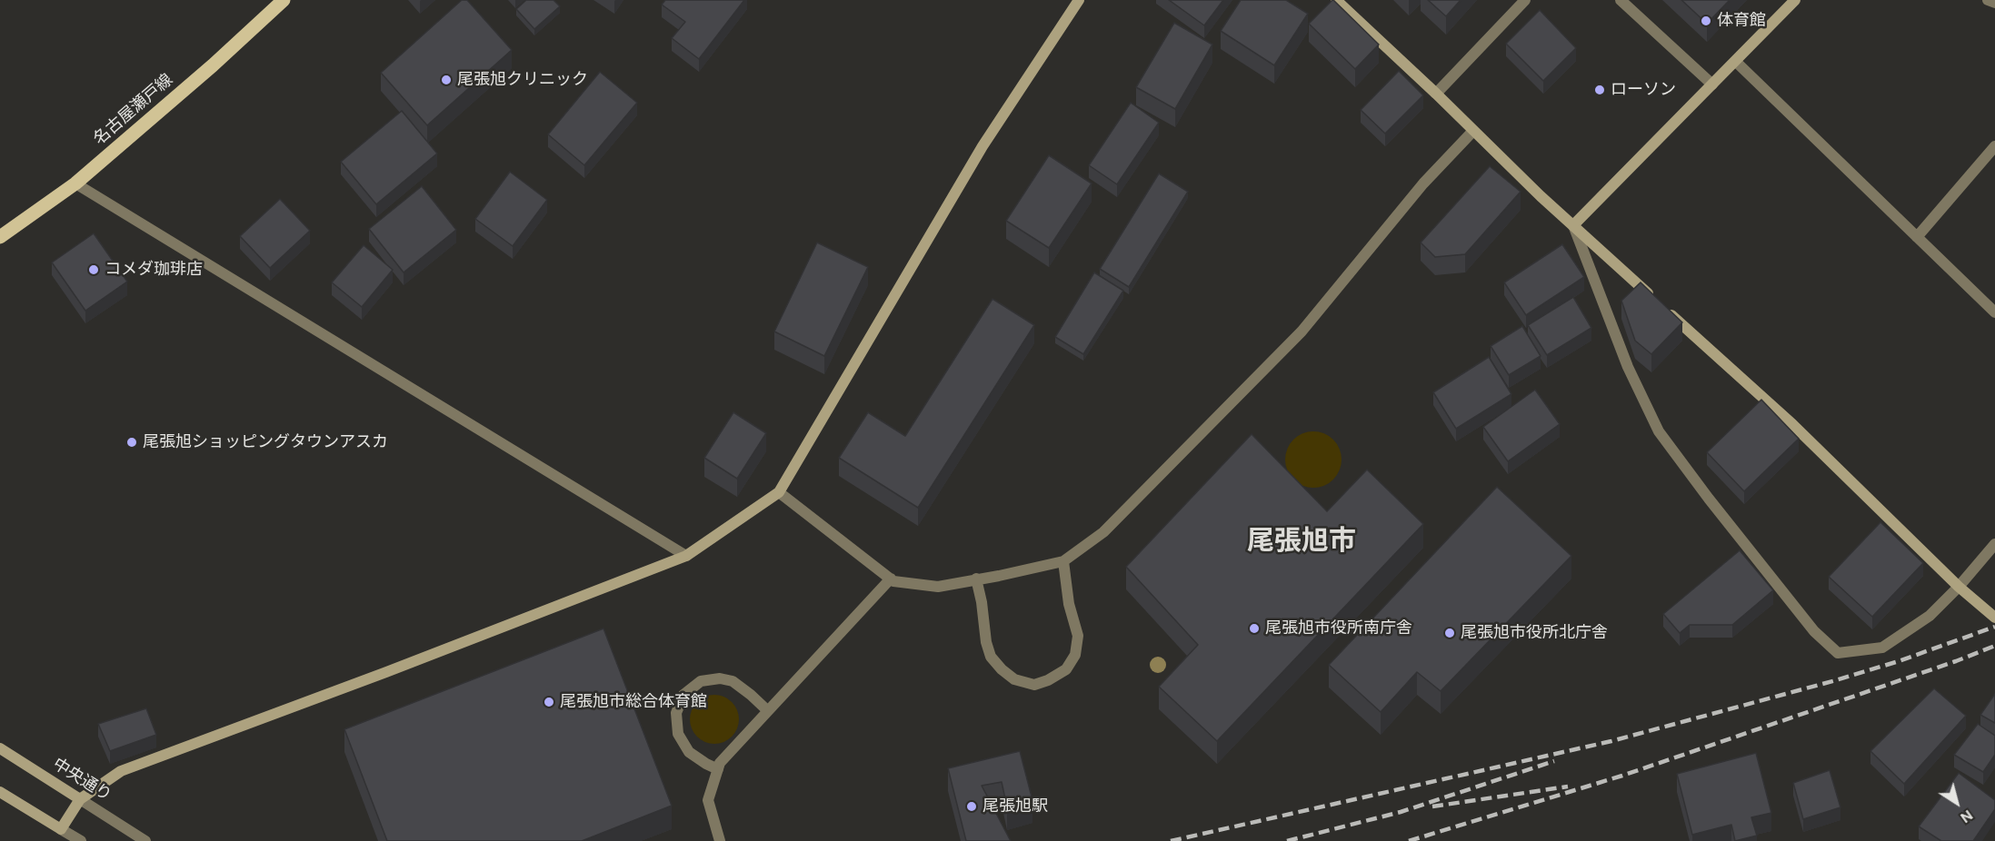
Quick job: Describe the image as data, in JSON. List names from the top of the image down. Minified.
{"streets":{"main road":["名古屋瀬戸線"],"street":["中央通り"]},"districts":["尾張旭市"],"places":["体育館","尾張旭クリニック","ローソン","コメダ珈琲店","尾張旭ショッピングタウンアスカ","尾張旭市役所南庁舎","尾張旭市役所北庁舎","尾張旭市総合体育館","尾張旭駅"],"north":"bottom right"}
